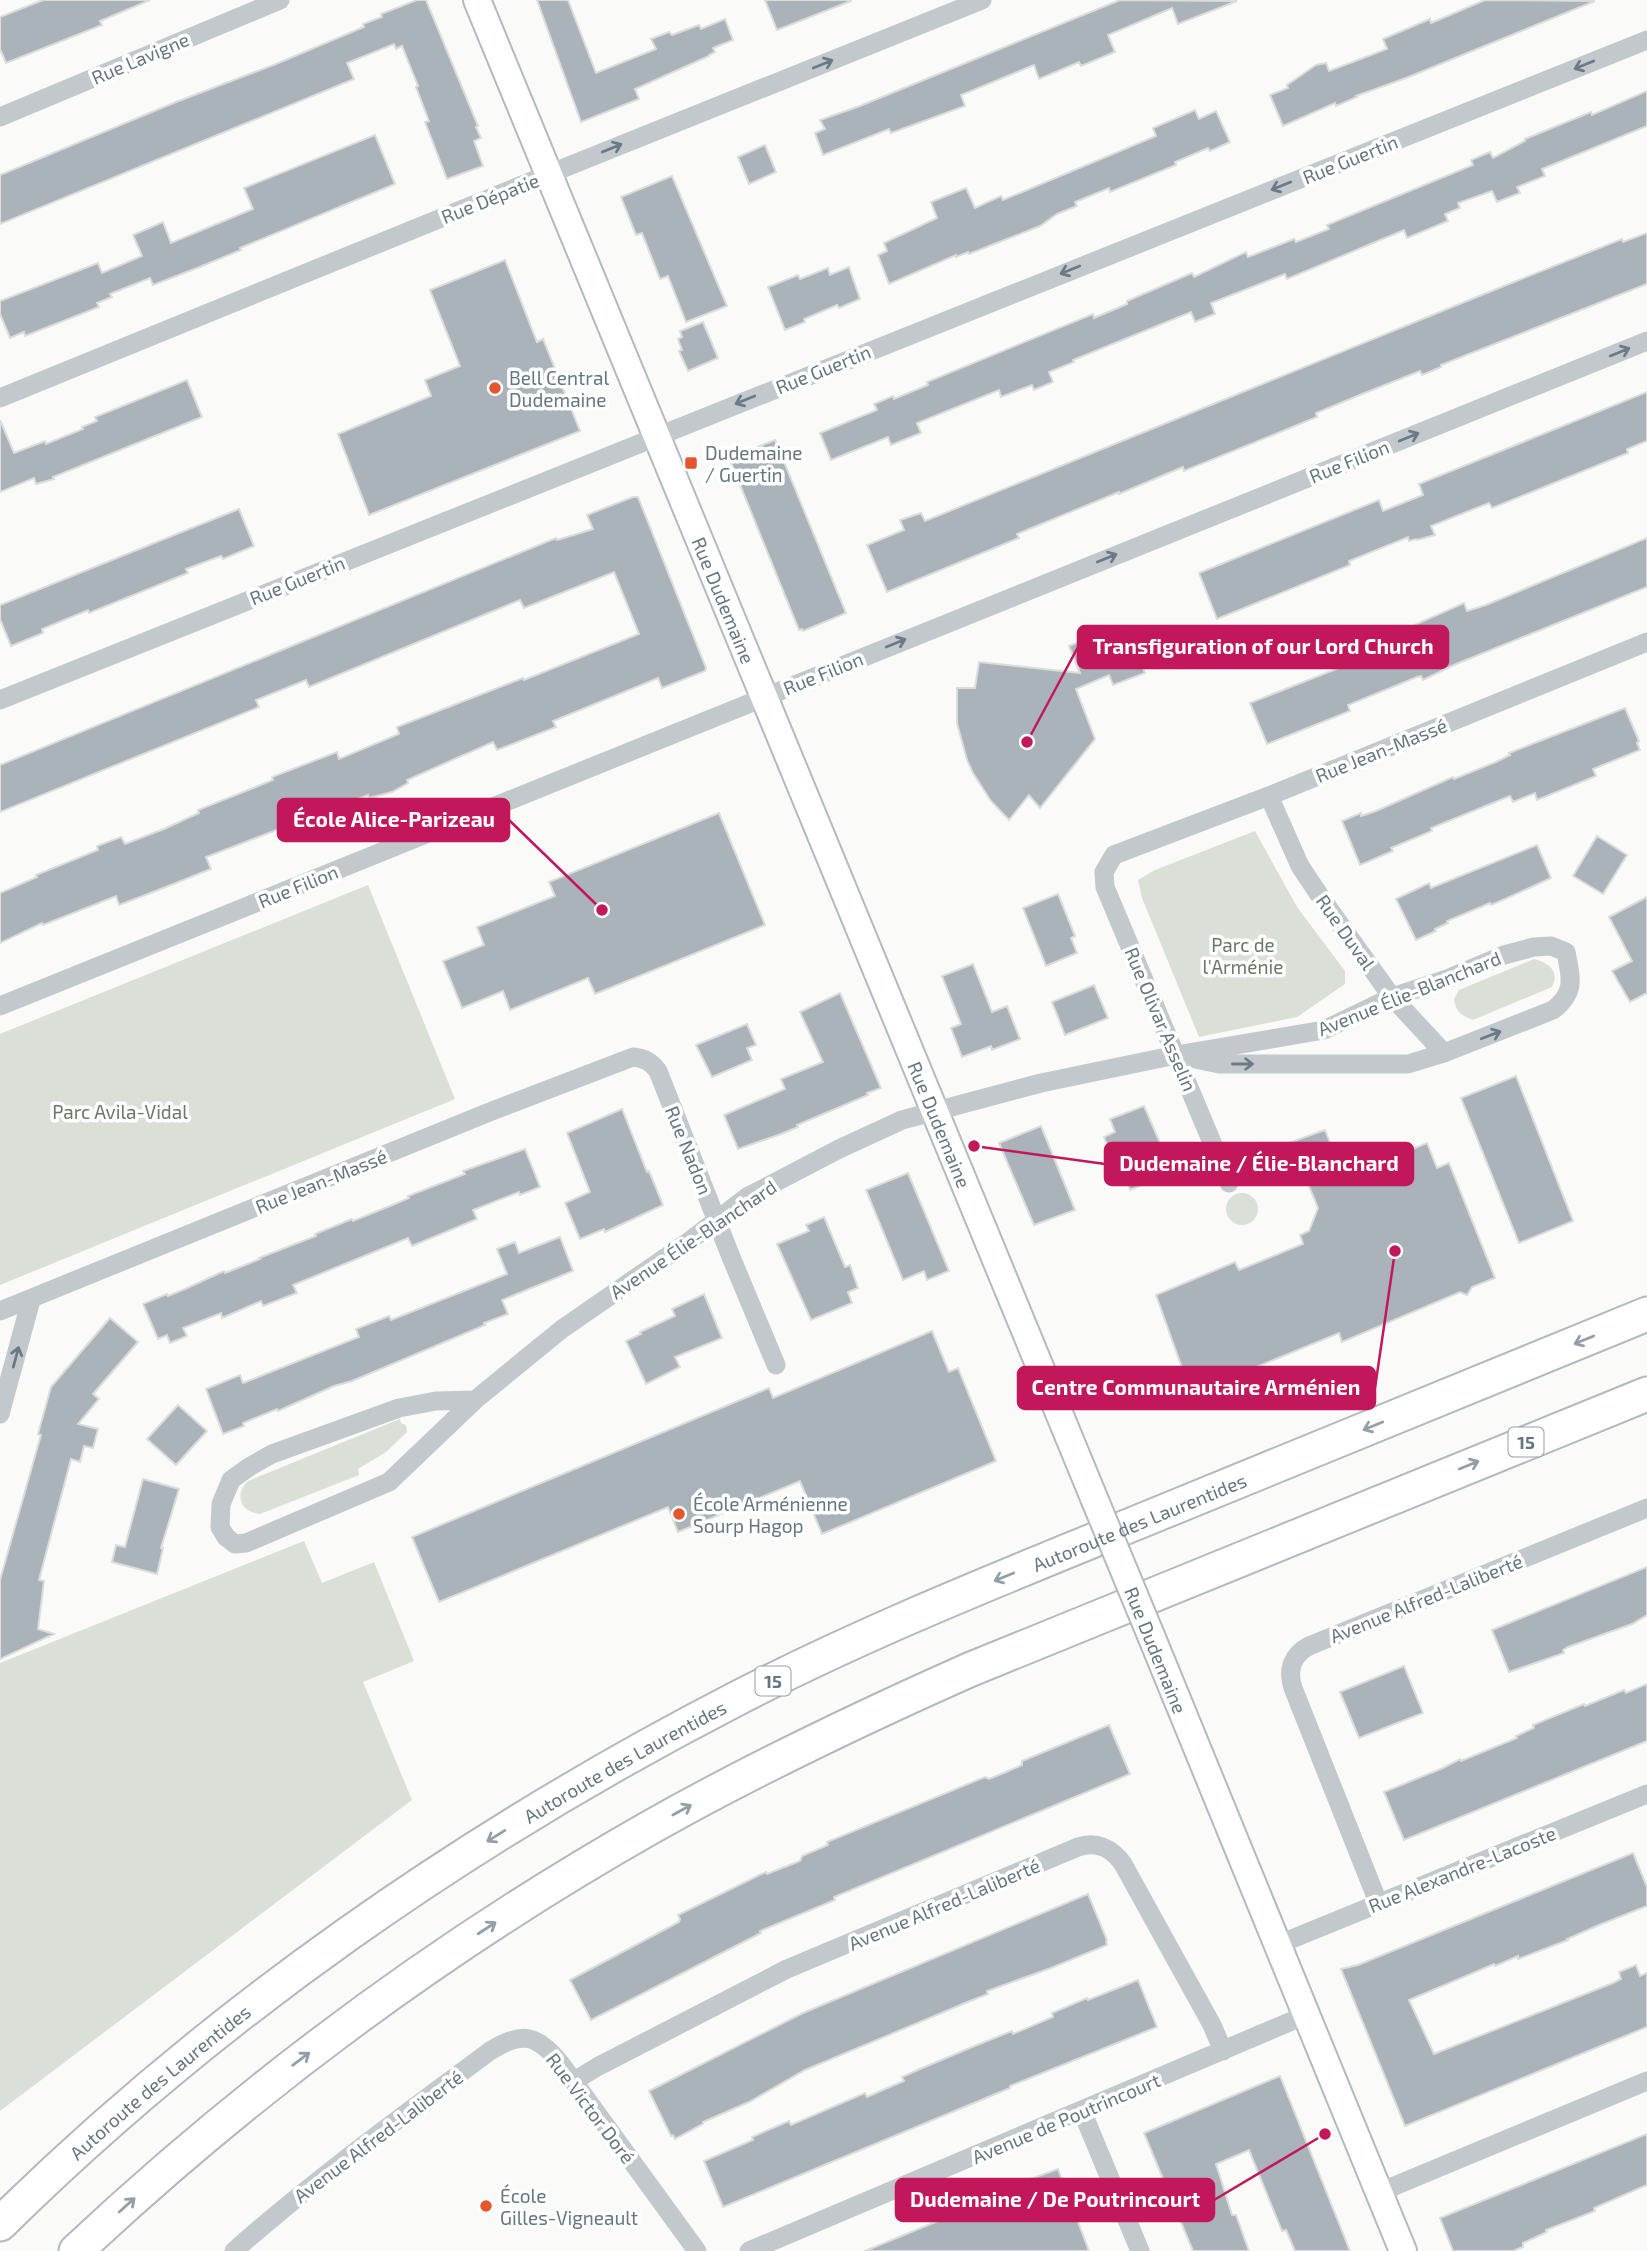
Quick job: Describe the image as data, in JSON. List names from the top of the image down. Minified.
{"streets":{"highway":["15","Autoroute des Laurentides"],"street":["Rue Lavigne","Rue Guertin","Rue Dépatie","Rue Filion","Rue Dudemaine","Rue Jean-Massé","Rue Duval","Avenue Élie-Blanchard","Rue Olivar Asselin","Rue Nadon","Avenue Alfred-Laliberté","Rue Alexandre-Lacoste","Rue Victor Doré","Avenue de Poutrincourt"]},"crossings":[["Rue Guertin","Rue Dudemaine"],["Rue Dépatie","Rue Dudemaine"],["Rue Filion","Rue Dudemaine"],["Rue Dudemaine","Avenue Élie-Blanchard"],["Rue Dudemaine","Rue Alexandre-Lacoste"],["Rue Dudemaine","Avenue de Poutrincourt"],["Rue Jean-Massé","Rue Duval"],["Rue Jean-Massé","Rue Olivar Asselin"],["Rue Jean-Massé","Rue Nadon"],["Rue Duval","Avenue Élie-Blanchard"],["Avenue Élie-Blanchard","Rue Olivar Asselin"],["Avenue Élie-Blanchard","Rue Nadon"],["Avenue Alfred-Laliberté","Rue Alexandre-Lacoste"],["Avenue Alfred-Laliberté","Rue Victor Doré"],["Avenue Alfred-Laliberté","Avenue de Poutrincourt"]],"one_way":["Rue Guertin","Rue Dépatie","Rue Filion"],"parks":["Parc de l'Arménie","Parc Avila-Vidal"],"places":{"other":["Bell Central Dudemaine","Transfiguration of our Lord Church","École Alice-Parizeau","Dudemaine / Élie-Blanchard","Centre Communautaire Arménien","École Arménienne Sourp Hagop","Dudemaine / De Poutrincourt","École Gilles-Vigneault"],"transit":["Dudemaine / Guertin"]}}
